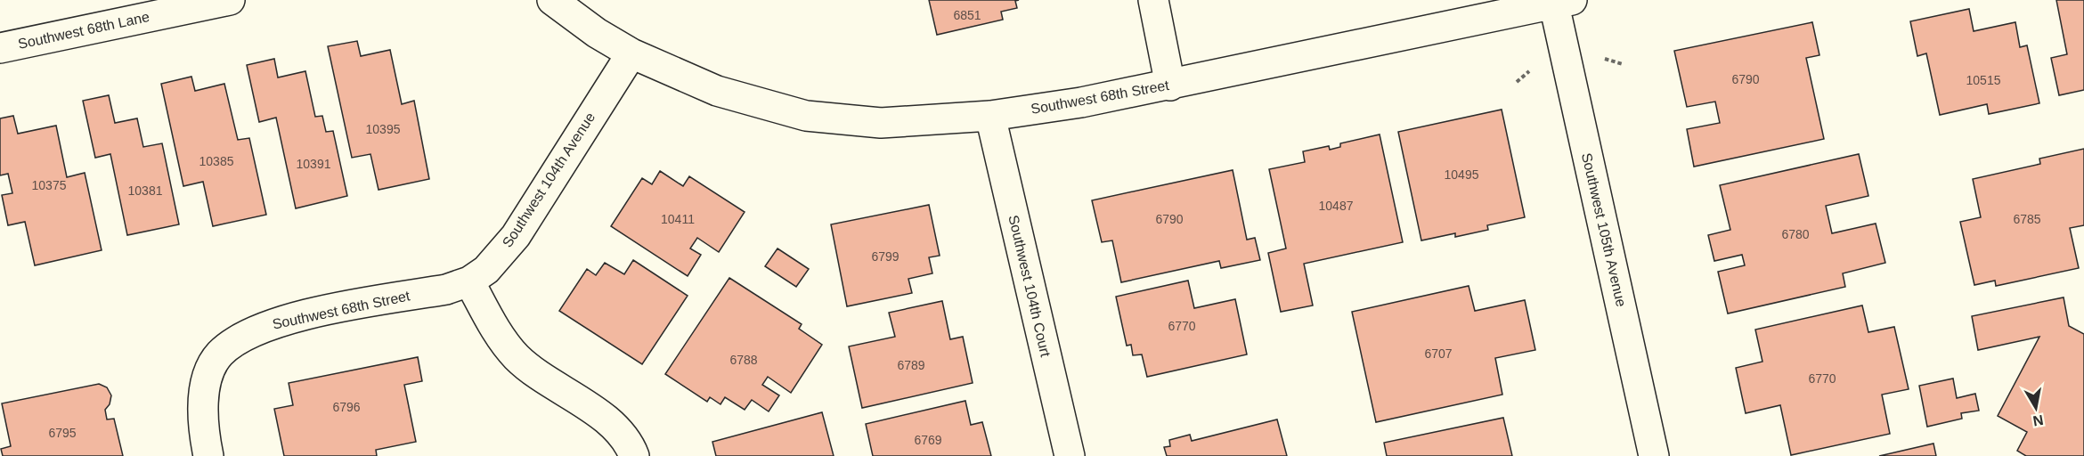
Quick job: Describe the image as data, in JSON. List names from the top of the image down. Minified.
{"streets":{"street":["Southwest 68th Lane","Southwest 68th Street","Southwest 104th Avenue","Southwest 105th Avenue","Southwest 104th Court"]},"crossings":[["Southwest 68th Street","Southwest 104th Avenue"],["Southwest 68th Street","Southwest 105th Avenue"],["Southwest 68th Street","Southwest 104th Court"]],"house_numbers":["6851","6790","10515","10395","10385","10391","10495","10375","10381","10487","10411","6790","6785","6780","6799","6770","6707","6788","6789","6770","6796","6795","6769"],"north":"bottom"}
